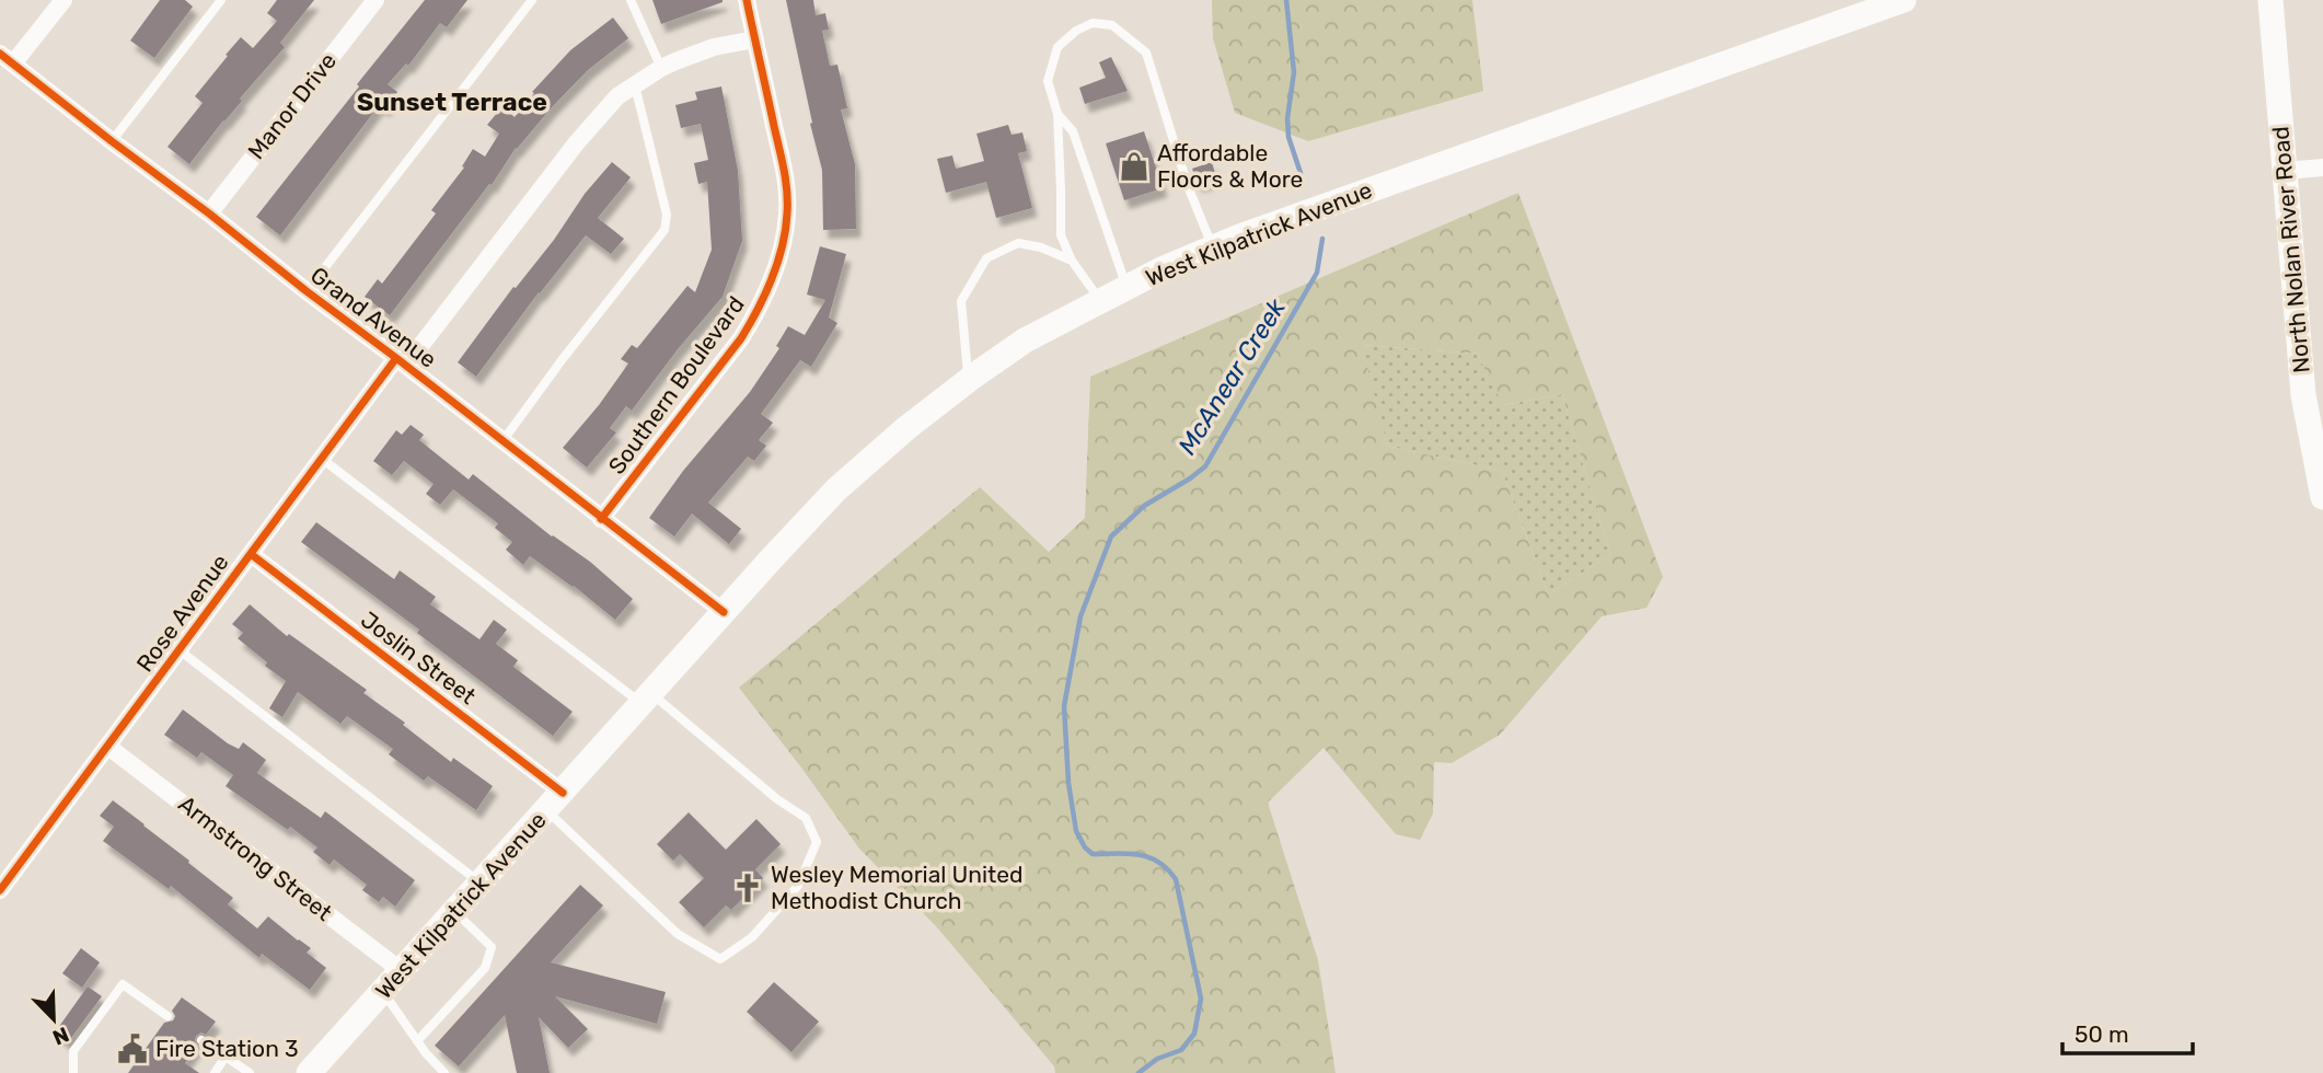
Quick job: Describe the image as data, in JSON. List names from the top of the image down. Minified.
{"streets":{"main road":["West Kilpatrick Avenue","North Nolan River Road"],"street":["Manor Drive","Grand Avenue","Southern Boulevard","Rose Avenue","Joslin Street","Armstrong Street"]},"crossings":[["Manor Drive","Grand Avenue"],["West Kilpatrick Avenue","Grand Avenue"],["West Kilpatrick Avenue","Joslin Street"],["West Kilpatrick Avenue","Armstrong Street"],["Grand Avenue","Southern Boulevard"],["Grand Avenue","Rose Avenue"],["Southern Boulevard","Rose Avenue"],["Rose Avenue","Joslin Street"],["Rose Avenue","Armstrong Street"]],"districts":["Sunset Terrace"],"water":["McAnear Creek"],"places":{"shop":["Affordable Floors & More"],"church":["Wesley Memorial United Methodist Church"],"public building":["Fire Station 3"]},"scale_bar":"50 m","north":"bottom right"}
